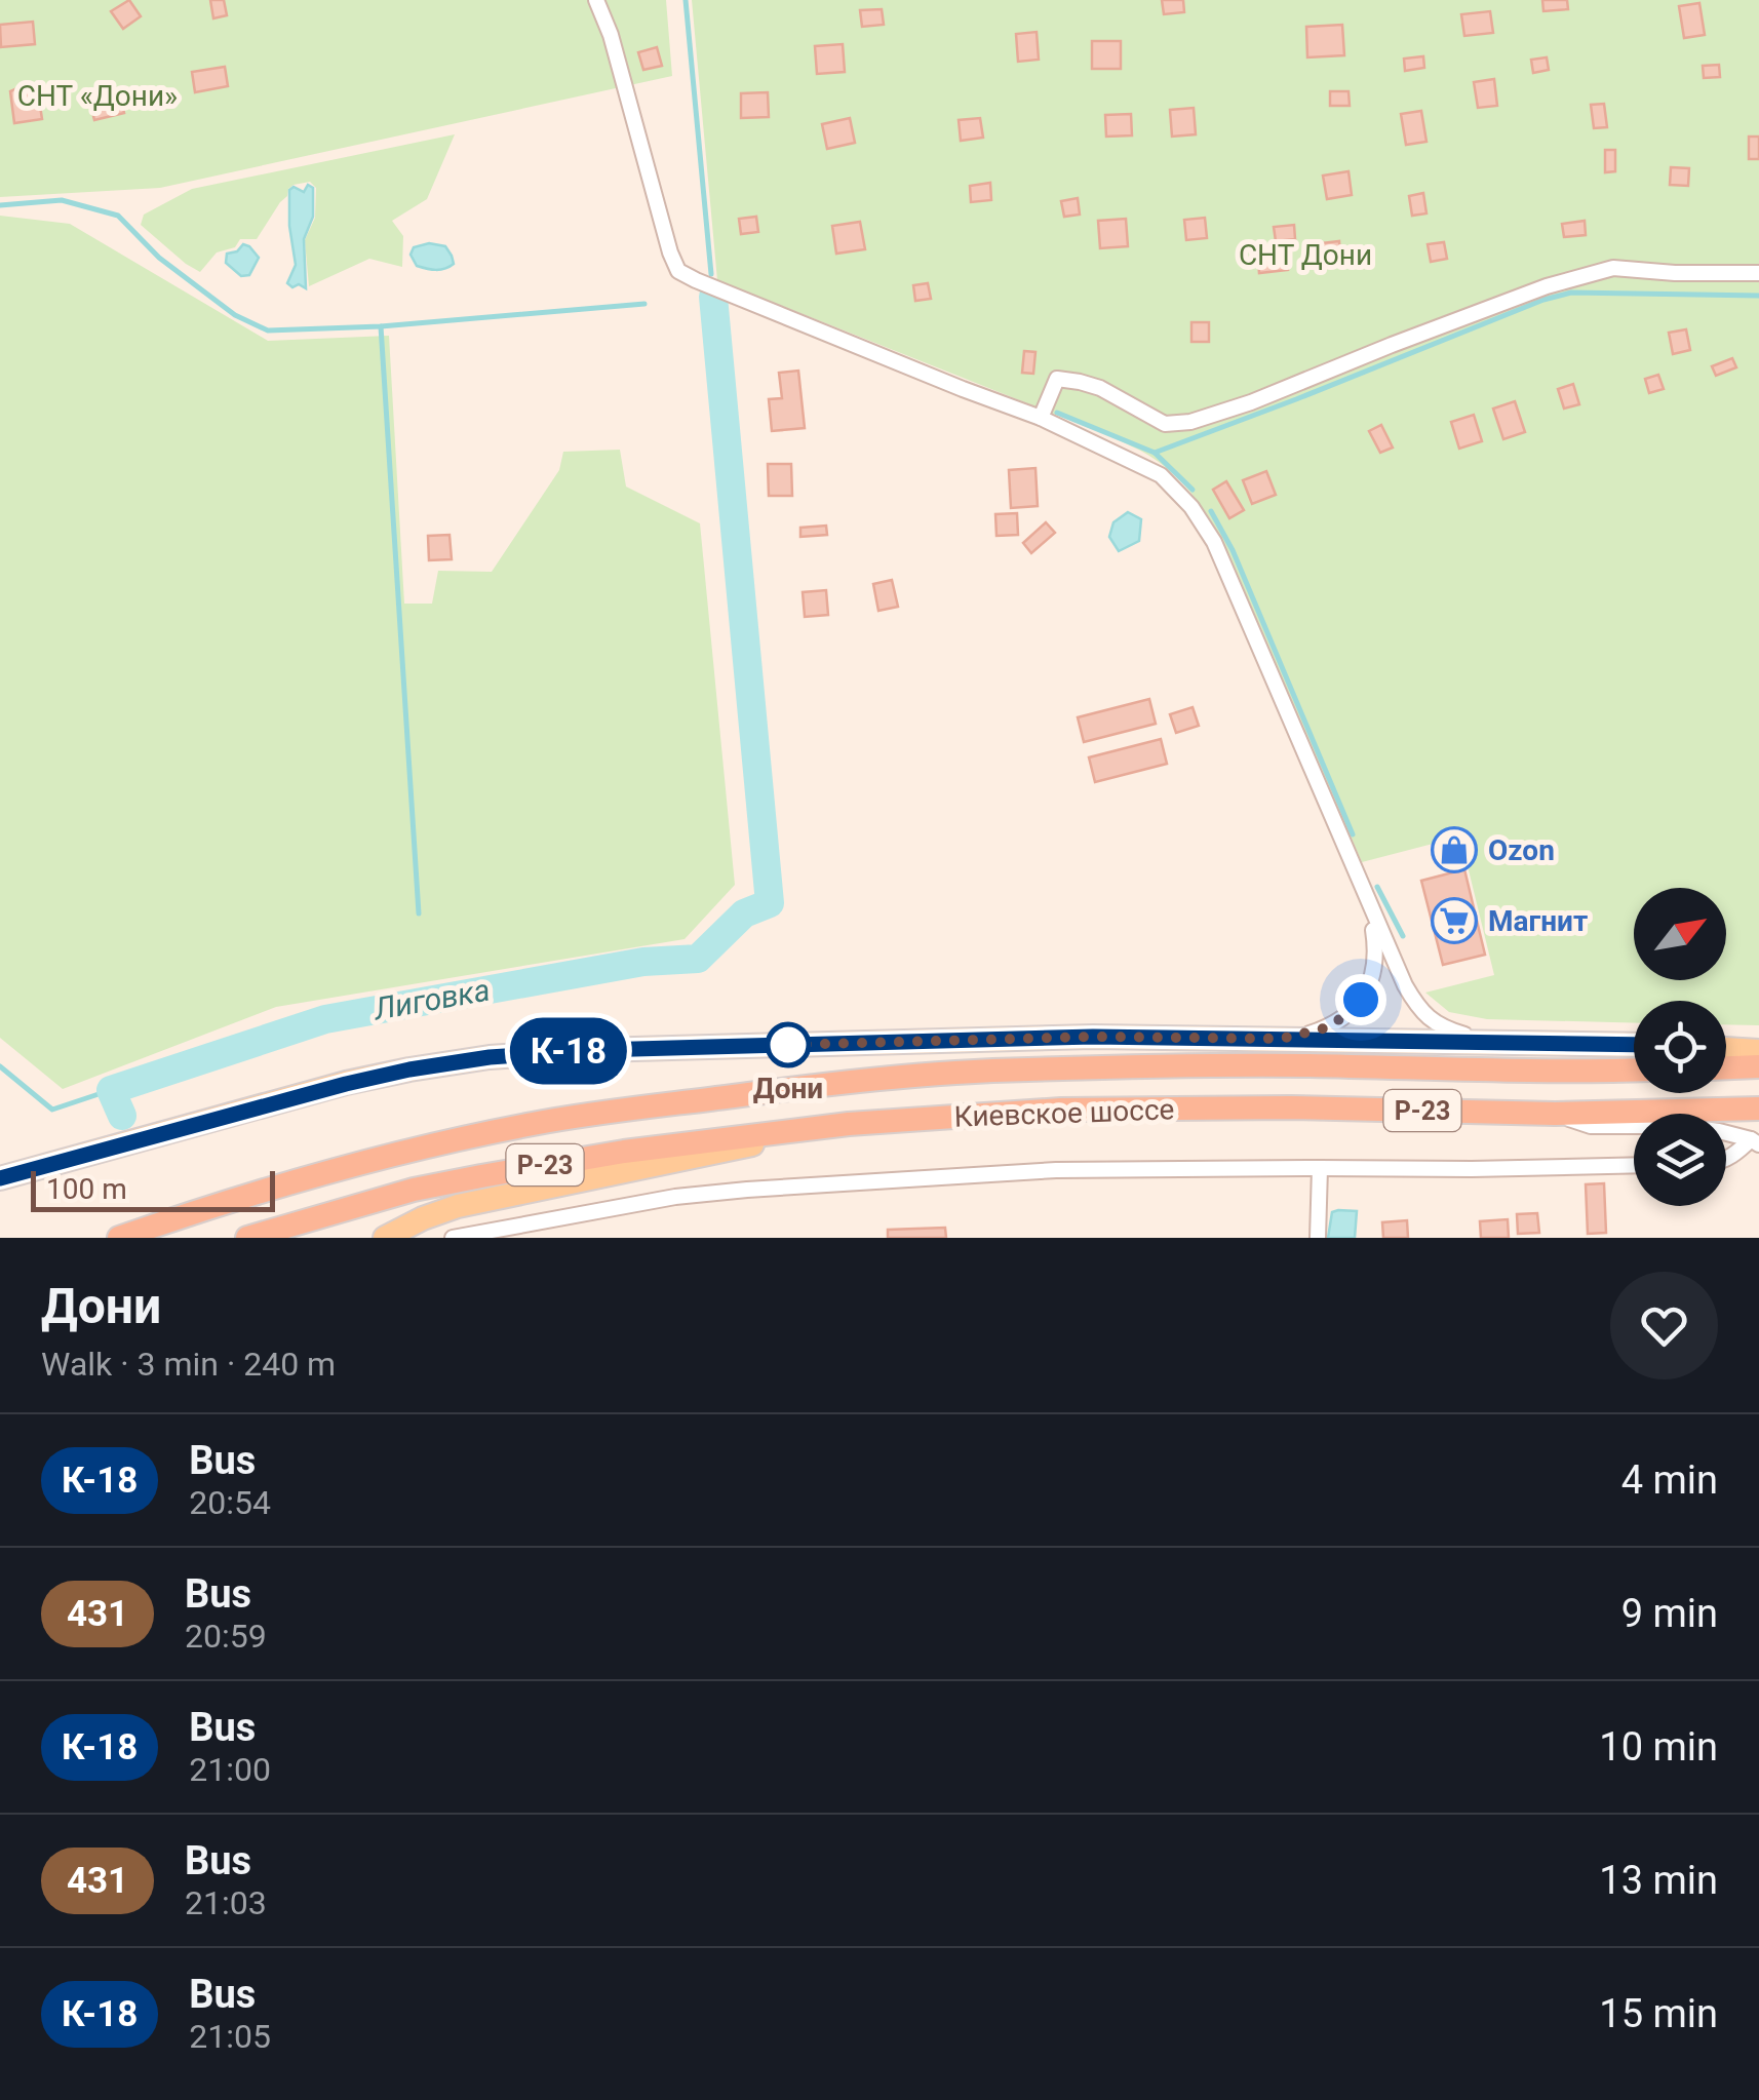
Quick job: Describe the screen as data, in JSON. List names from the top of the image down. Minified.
{"streets":{"highway":["Р-23","Киевское шоссе"]},"crossings":[["Р-23","Киевское шоссе"]],"water":["Лиговка"],"parks":["СНТ «Дони»","СНТ Дони"],"places":{"shop":["Ozon"],"supermarket":["Магнит"],"other":["Дони"]},"lines":["bus line К-18"],"scale_bar":"100 m","north":"top right","page":{"on_map":"К-18","scale":"100 m","heading":["Дони","Walk · 3 min · 240 m"],"list":[{"mark":"К-18","name":"Bus","note":"20:54","value":"4 min"},{"mark":"431","name":"Bus","note":"20:59","value":"9 min"},{"mark":"К-18","name":"Bus","note":"21:00","value":"10 min"},{"mark":"431","name":"Bus","note":"21:03","value":"13 min"},{"mark":"К-18","name":"Bus","note":"21:05","value":"15 min"}]}}
